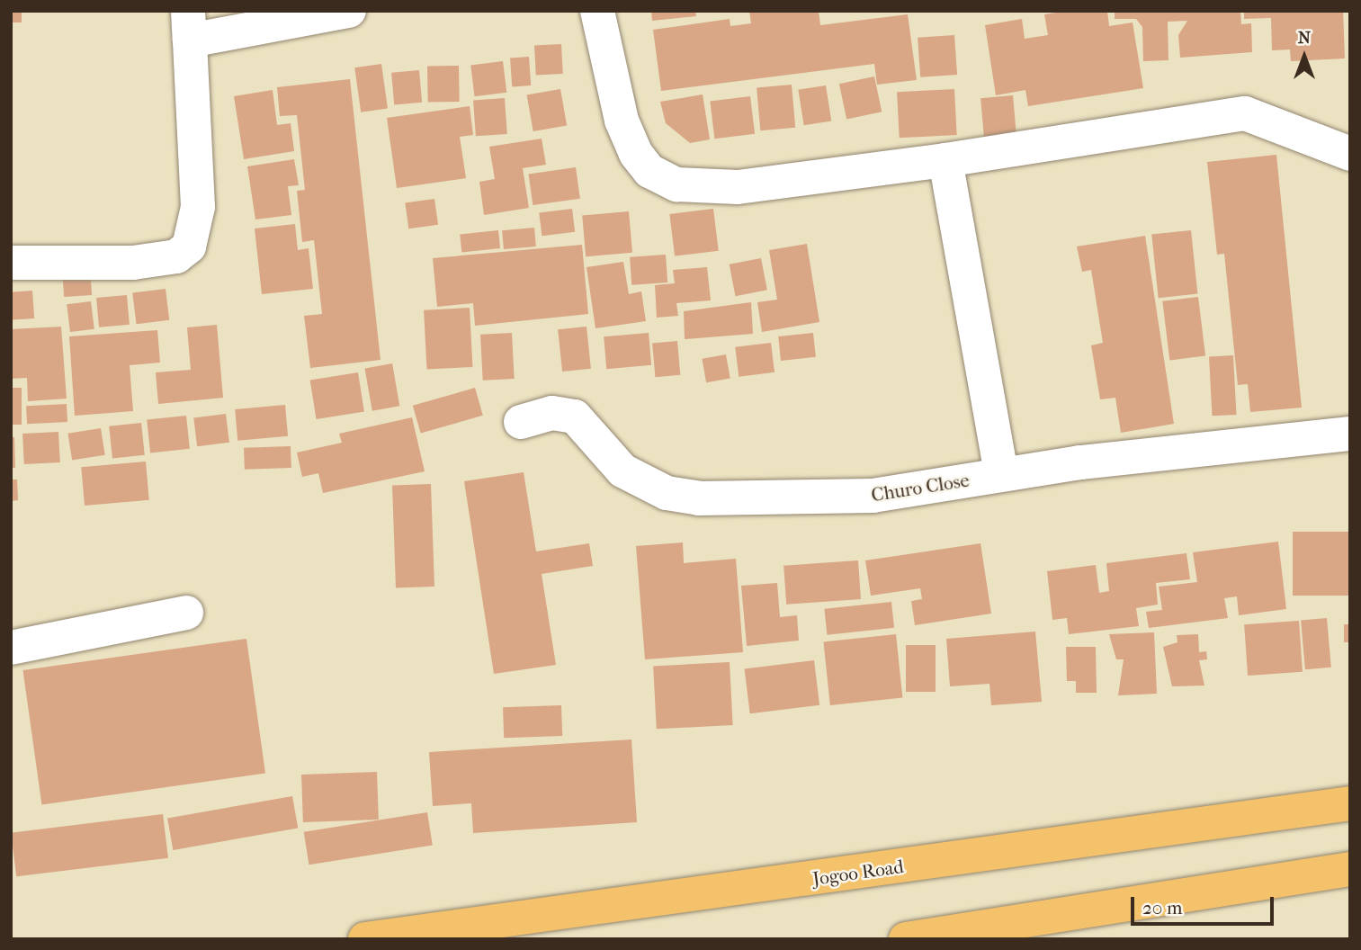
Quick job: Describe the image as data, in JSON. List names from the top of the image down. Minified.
{"streets":{"main road":["Jogoo Road"],"street":["Churo Close"]},"scale_bar":"20 m","north":"top"}
